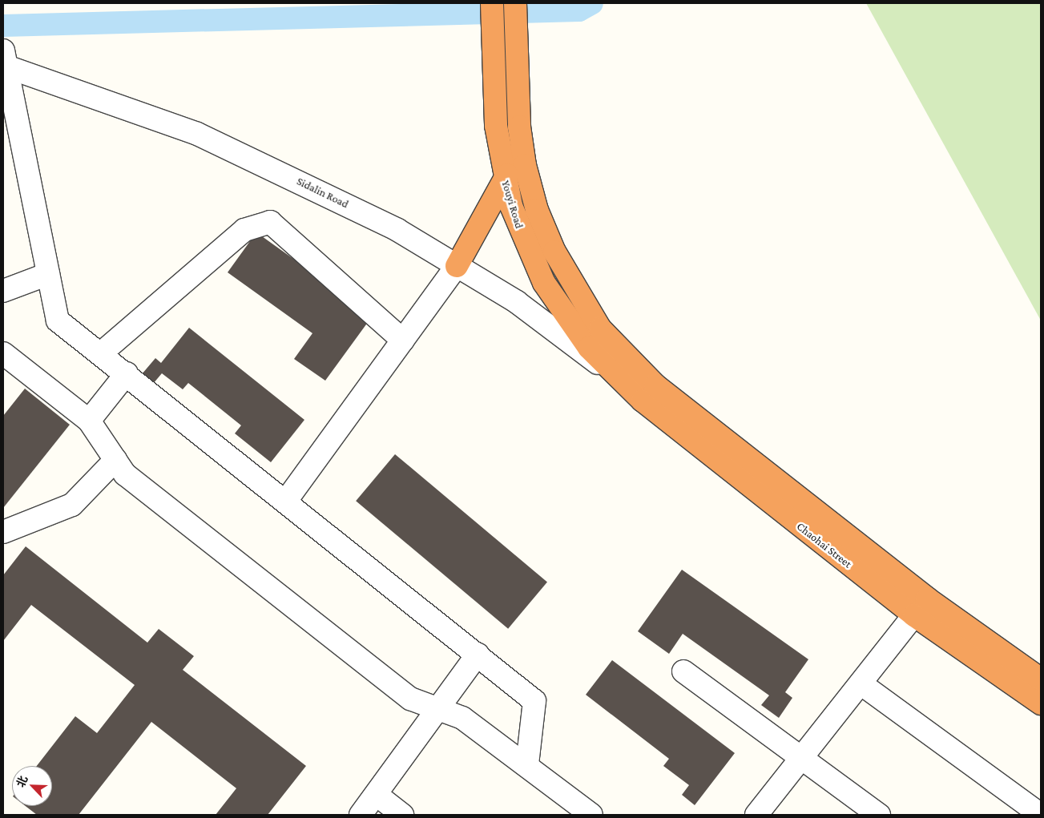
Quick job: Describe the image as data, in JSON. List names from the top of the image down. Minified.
{"streets":{"highway":["Youyi Road","Chaohai Street"],"street":["Sidalin Road"]},"crossings":[["Sidalin Road","Youyi Road"],["Sidalin Road","Chaohai Street"],["Youyi Road","Chaohai Street"]],"north":"top left"}
